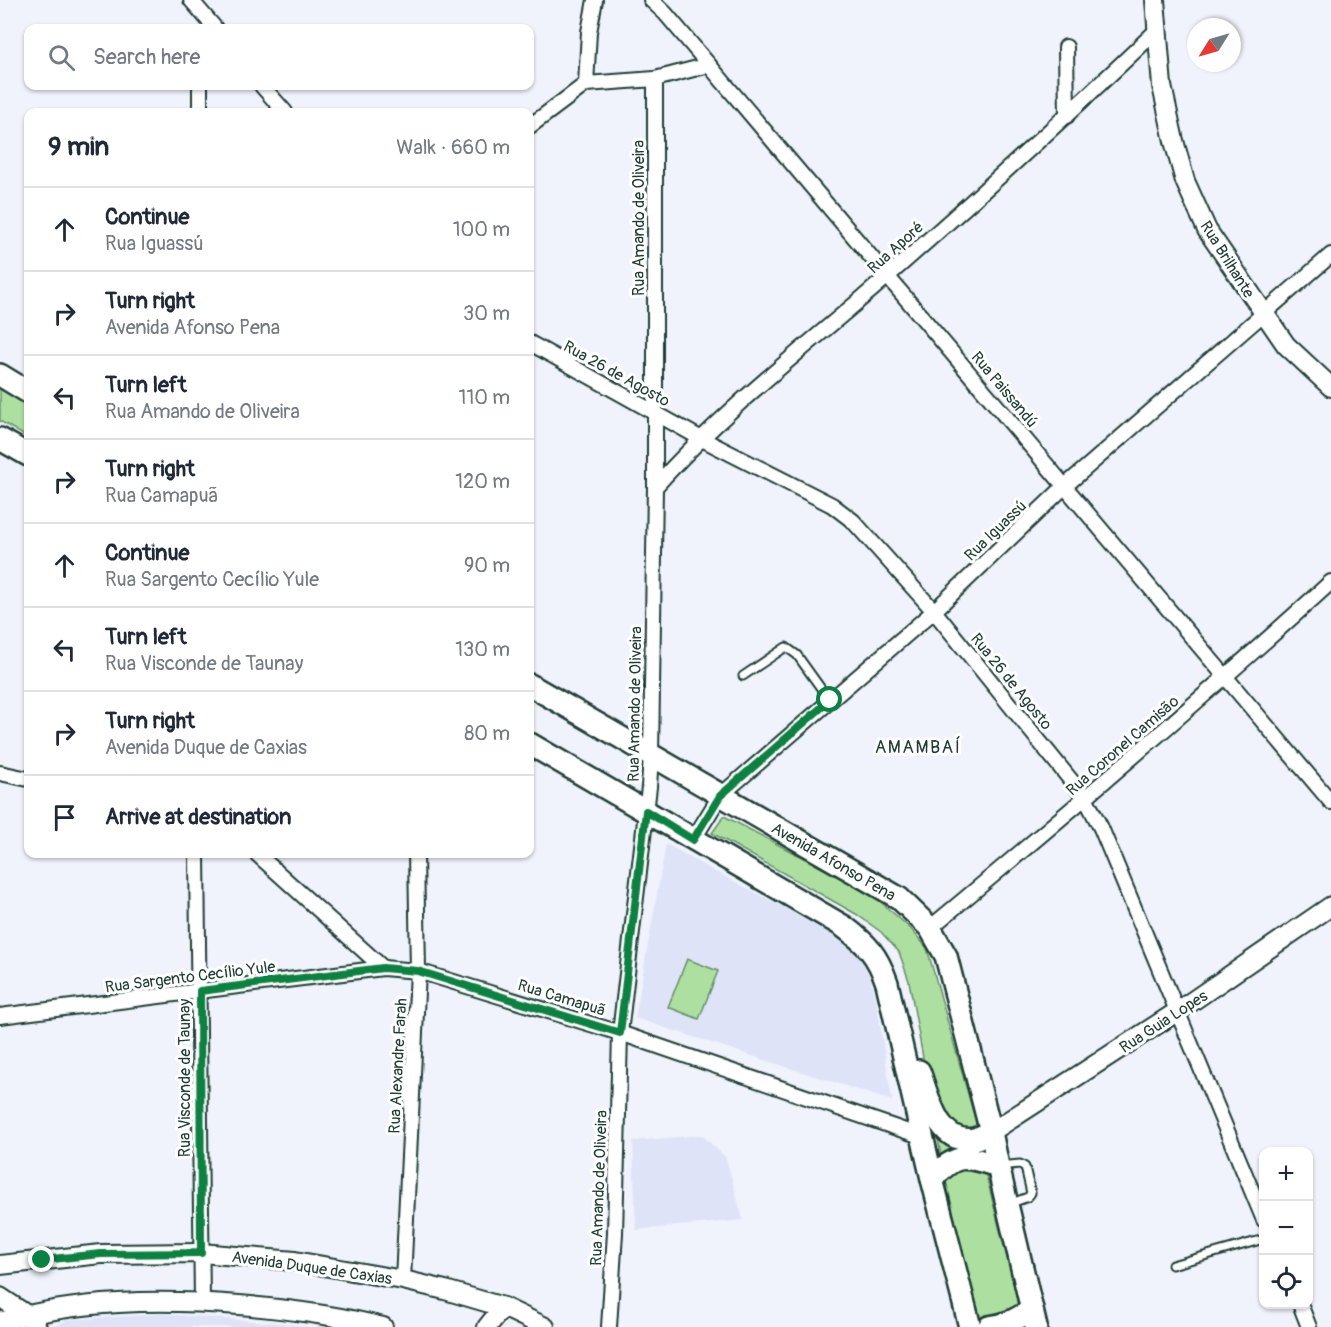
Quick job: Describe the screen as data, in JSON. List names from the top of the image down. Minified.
{"streets":{"main road":["Rua Brilhante","Avenida Afonso Pena","Rua Guia Lopes","Avenida Duque de Caxias"],"street":["Rua Amando de Oliveira","Rua Aporé","Rua 26 de Agosto","Rua Paissandú","Rua Iguassú","Rua Coronel Camisão","Rua Sargento Cecílio Yule","Rua Camapuã","Rua Alexandre Farah","Rua Visconde de Taunay"]},"crossings":[["Rua Amando de Oliveira","Rua Aporé"],["Rua Amando de Oliveira","Rua 26 de Agosto"],["Rua Amando de Oliveira","Avenida Afonso Pena"],["Rua Amando de Oliveira","Rua Camapuã"],["Rua Aporé","Rua Brilhante"],["Rua Aporé","Rua 26 de Agosto"],["Rua Aporé","Rua Paissandú"],["Rua Brilhante","Rua Iguassú"],["Rua 26 de Agosto","Rua Iguassú"],["Rua 26 de Agosto","Rua Coronel Camisão"],["Rua 26 de Agosto","Rua Guia Lopes"],["Rua Paissandú","Rua Iguassú"],["Rua Paissandú","Rua Coronel Camisão"],["Rua Iguassú","Avenida Afonso Pena"],["Rua Coronel Camisão","Avenida Afonso Pena"],["Avenida Afonso Pena","Rua Guia Lopes"],["Rua Sargento Cecílio Yule","Rua Camapuã"],["Rua Sargento Cecílio Yule","Rua Visconde de Taunay"],["Rua Camapuã","Rua Alexandre Farah"],["Rua Alexandre Farah","Avenida Duque de Caxias"],["Rua Visconde de Taunay","Avenida Duque de Caxias"]],"districts":["AMAMBAÍ"],"north":"bottom left","page":{"search":"Search here","heading":["9 min","Walk · 660 m"],"list":[["Continue","Rua Iguassú","100 m"],["Turn right","Avenida Afonso Pena","30 m"],["Turn left","Rua Amando de Oliveira","110 m"],["Turn right","Rua Camapuã","120 m"],["Continue","Rua Sargento Cecílio Yule","90 m"],["Turn left","Rua Visconde de Taunay","130 m"],["Turn right","Avenida Duque de Caxias","80 m"],"Arrive at destination"],"map_buttons":["+","−"]}}
